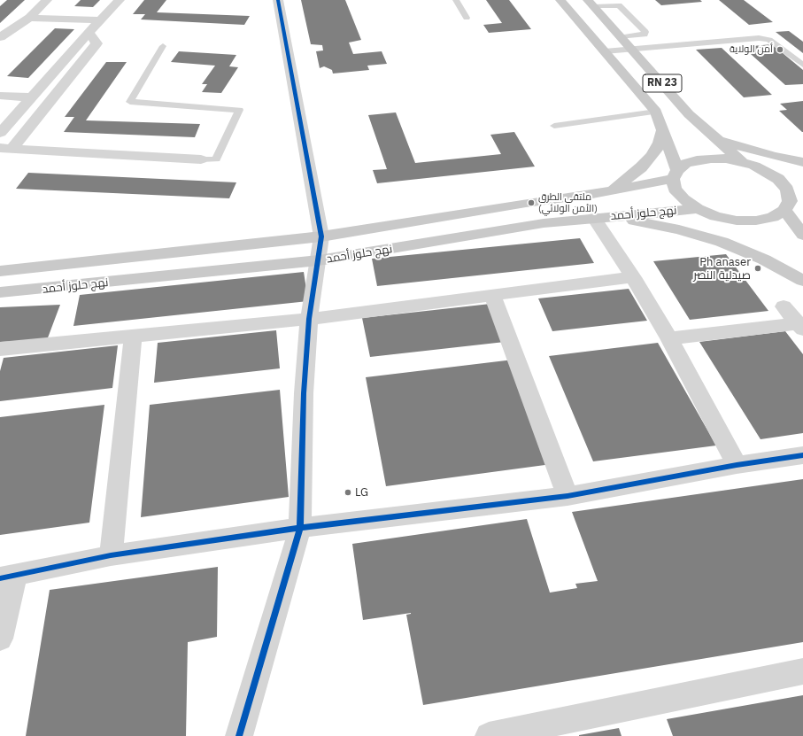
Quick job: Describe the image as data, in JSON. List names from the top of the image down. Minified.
{"streets":{"main road":["RN 23","نهج حلوز أحمد"]},"crossings":[["RN 23","نهج حلوز أحمد"]],"places":["أمن الولاية","ملتقى الطرق (الأمن الولائي)","Ph anaser صيدلية النصر","LG"]}
